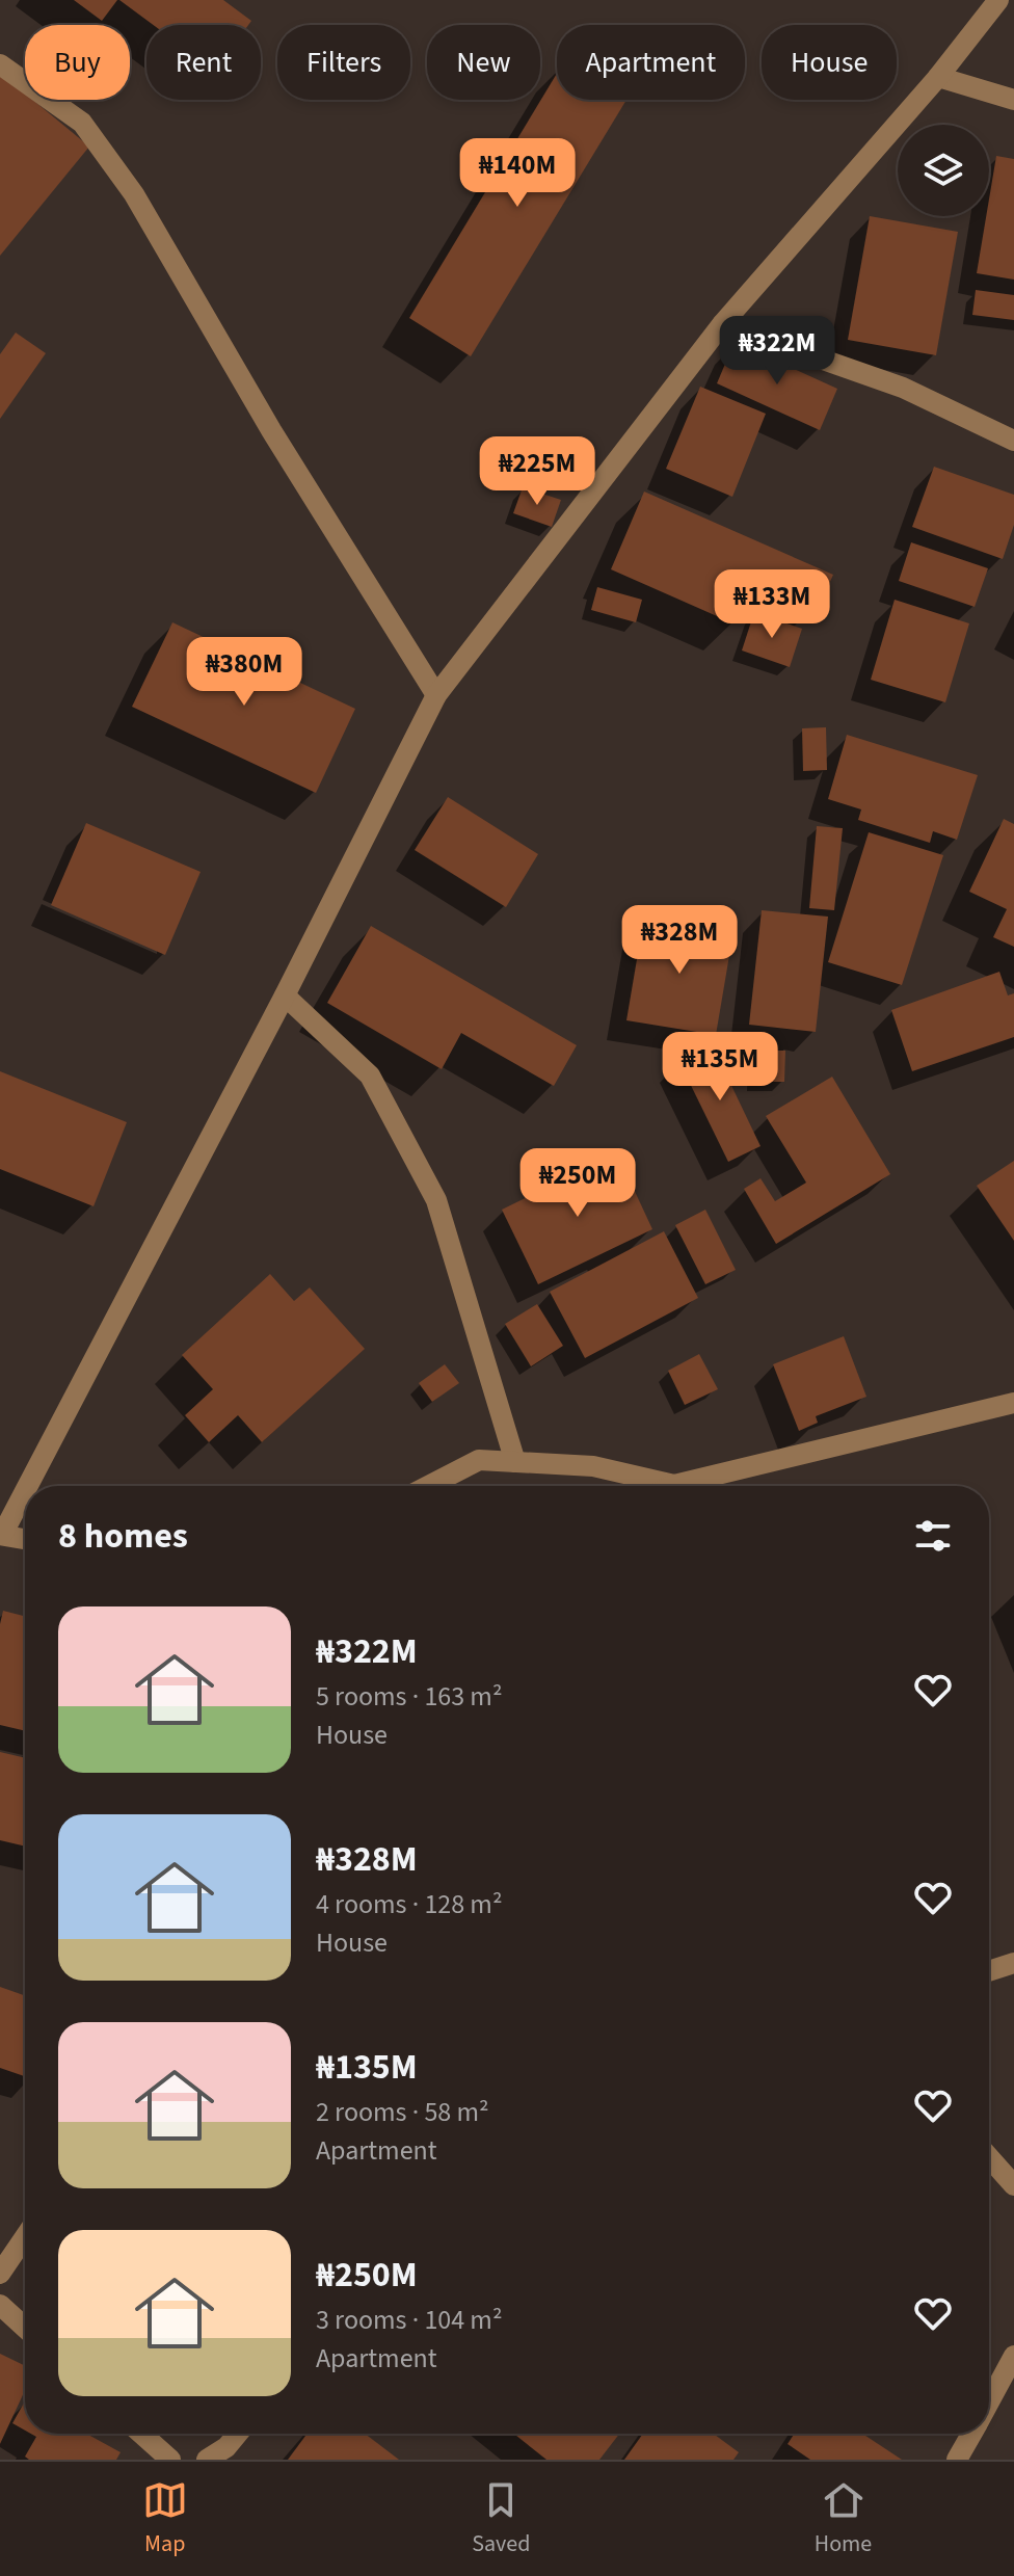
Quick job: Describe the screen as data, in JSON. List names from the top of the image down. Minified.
{"page":{"chip":["Buy","Rent","Filters","New","Apartment","House"],"price":["₦140M","₦322M","₦225M","₦133M","₦380M","₦328M","₦135M","₦250M"],"heading":"8 homes","list":[{"name":"₦322M","note":"5 rooms · 163 m² · House"},{"name":"₦328M","note":"4 rooms · 128 m² · House"},{"name":"₦135M","note":"2 rooms · 58 m² · Apartment"},{"name":"₦250M","note":"3 rooms · 104 m² · Apartment"}],"tabs":["Map","Saved","Home"]}}
